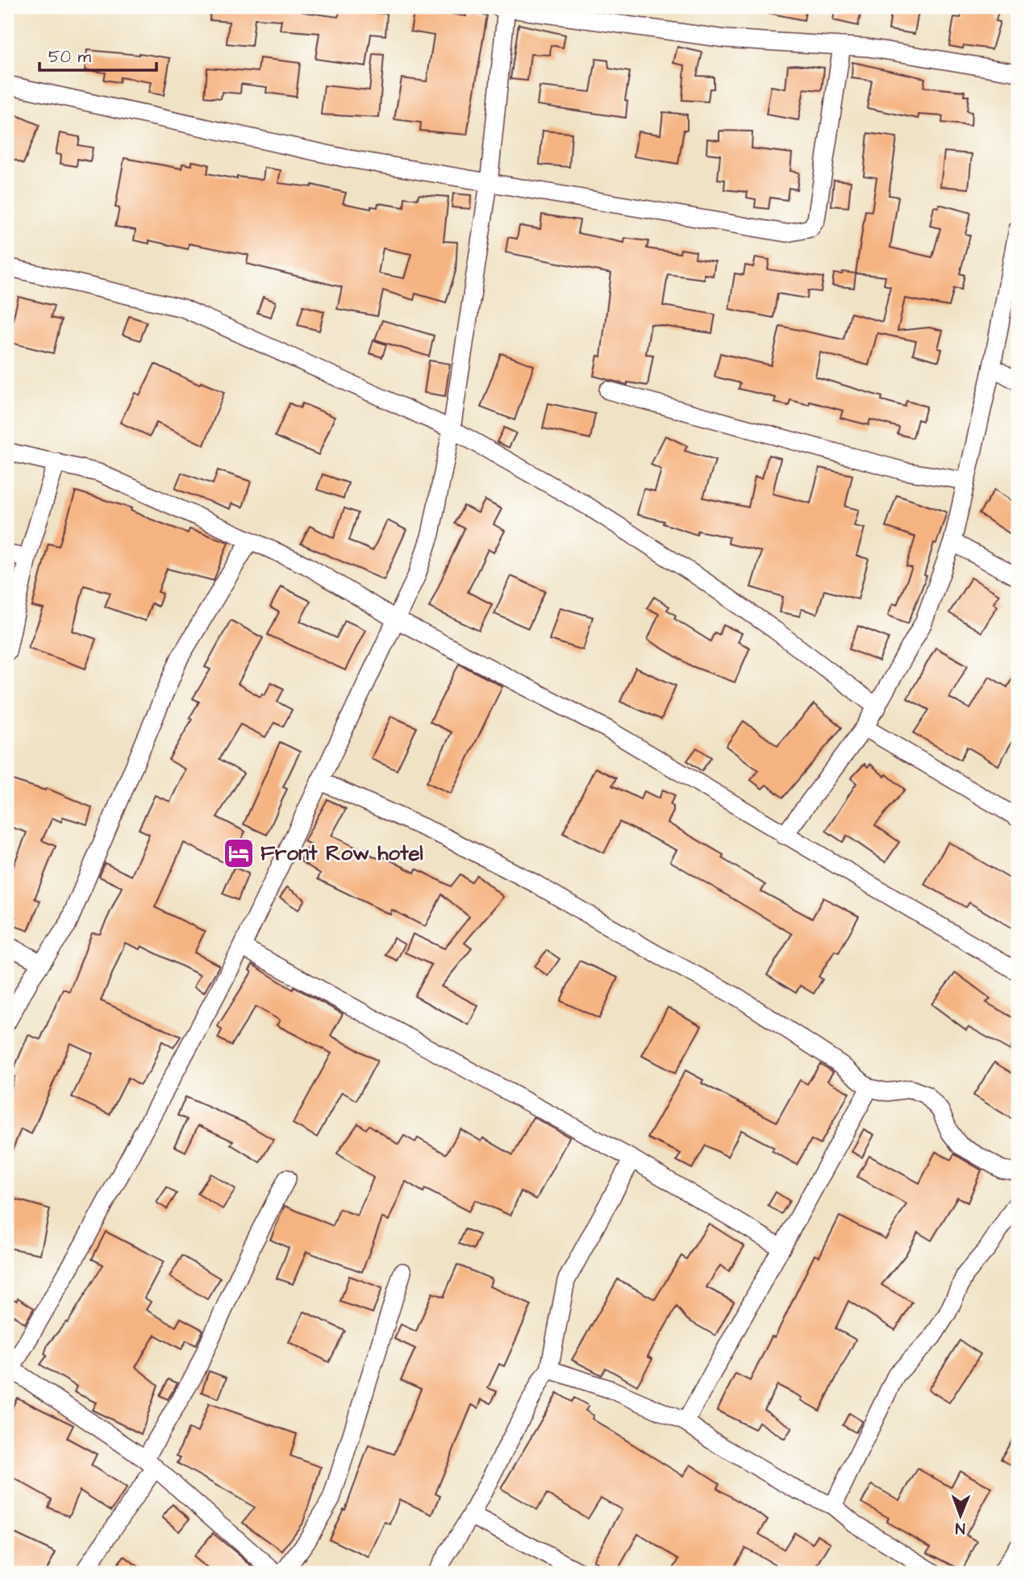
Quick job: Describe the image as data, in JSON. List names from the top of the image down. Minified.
{"places":{"hotel":["Front Row hotel"]},"scale_bar":"50 m","north":"bottom"}
